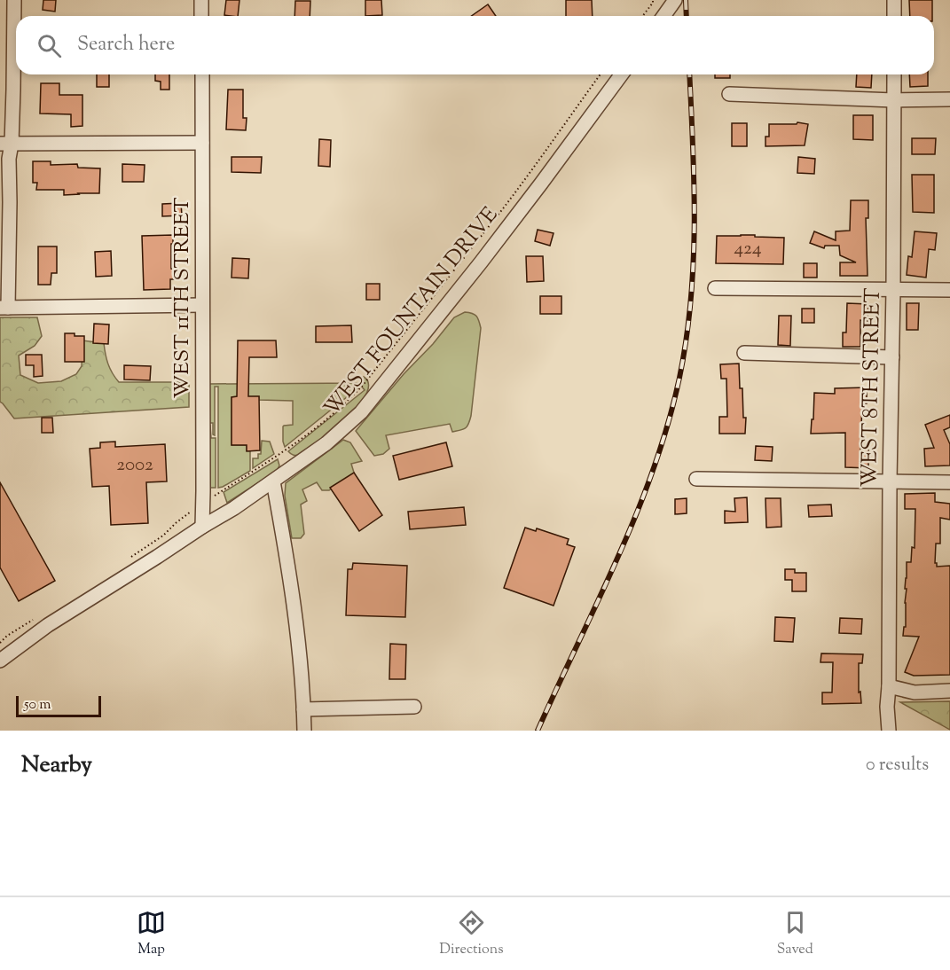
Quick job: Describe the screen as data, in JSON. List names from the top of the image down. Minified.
{"streets":{"street":["WEST 11TH STREET","WEST FOUNTAIN DRIVE","WEST 8TH STREET"]},"crossings":[["WEST 11TH STREET","WEST FOUNTAIN DRIVE"]],"house_numbers":["424","2002"],"scale_bar":"50 m","page":{"search":"Search here","scale":"50 m","heading":["Nearby","0 results"],"nav":["Map","Directions","Saved"]}}
